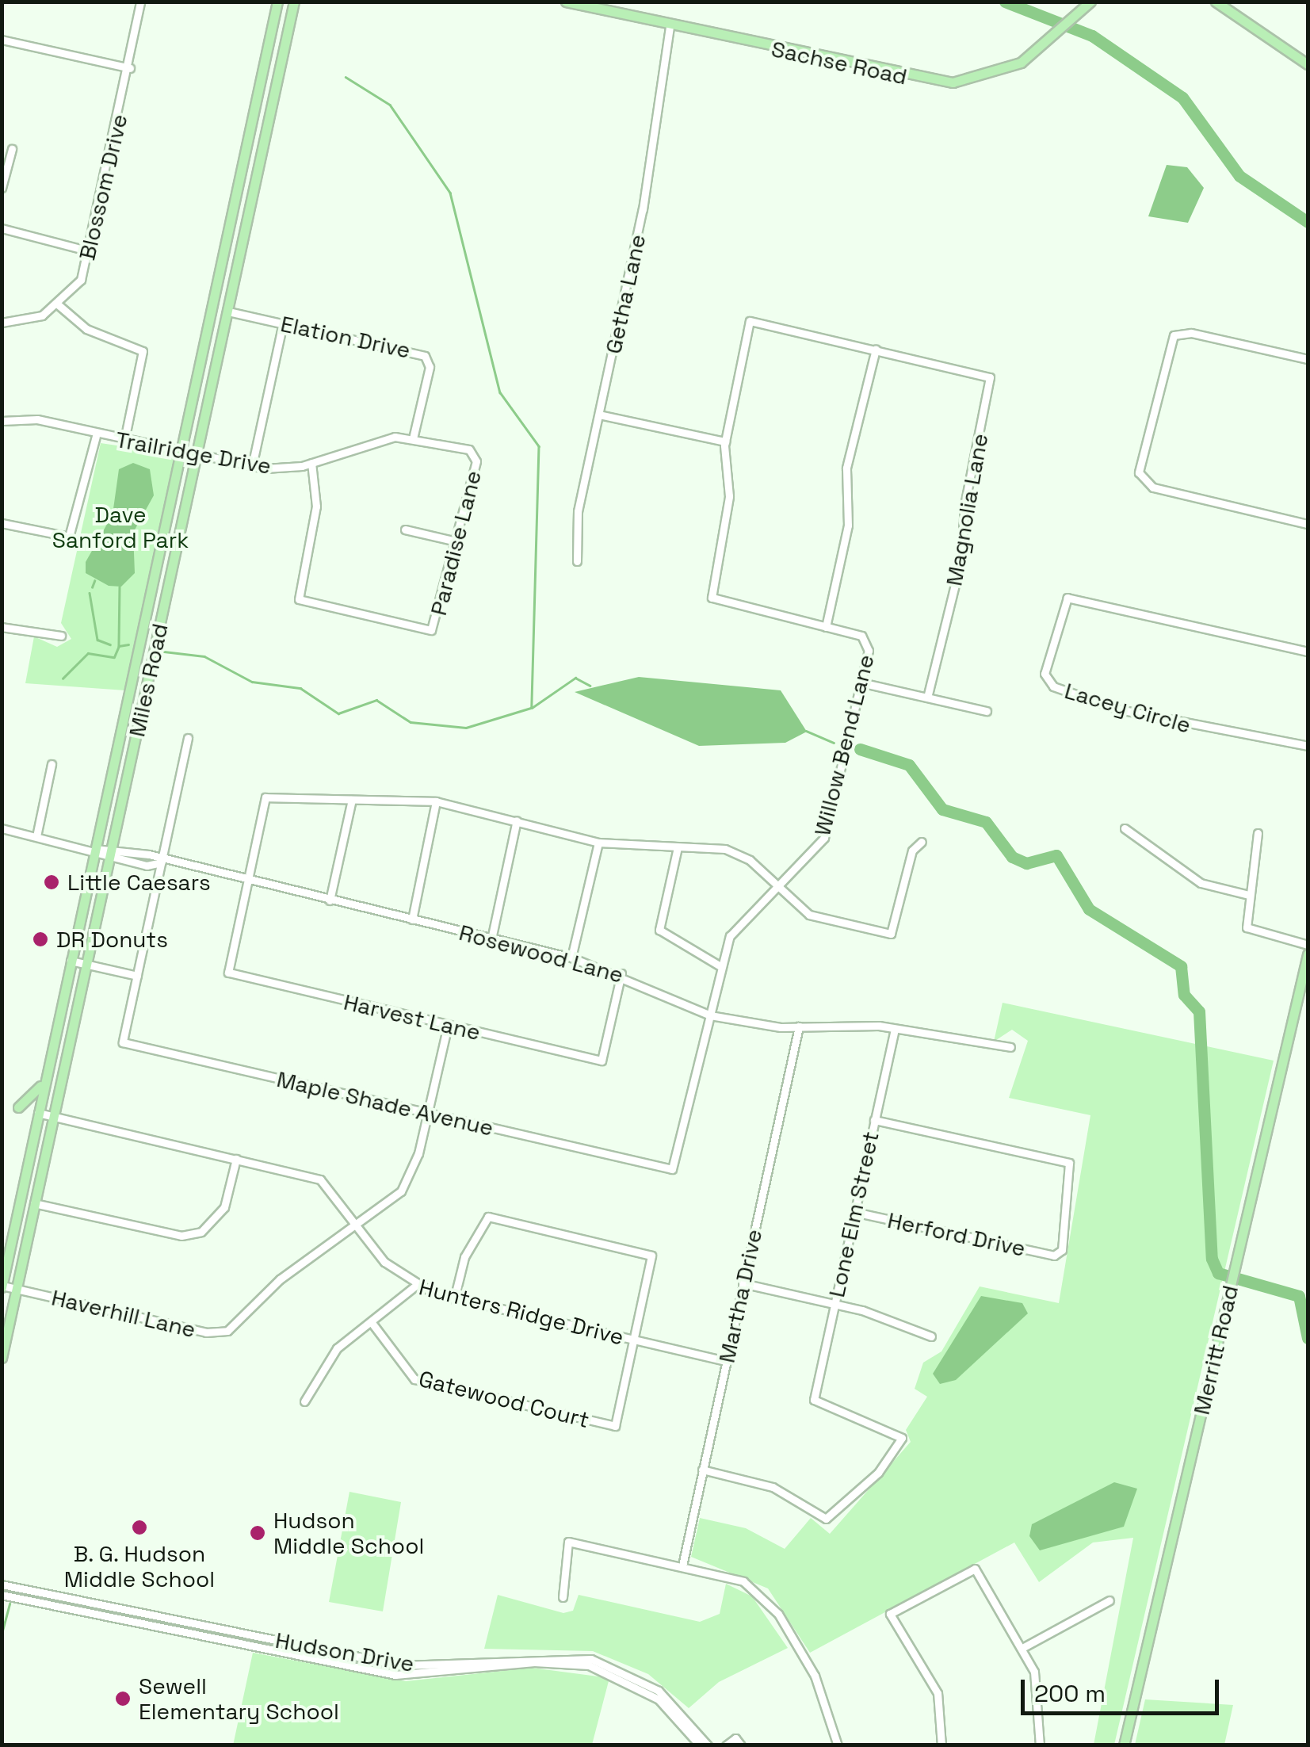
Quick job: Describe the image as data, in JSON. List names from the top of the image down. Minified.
{"streets":{"main road":["Sachse Road","Miles Road","Merritt Road"],"street":["Blossom Drive","Getha Lane","Elation Drive","Trailridge Drive","Magnolia Lane","Paradise Lane","Lacey Circle","Willow Bend Lane","Rosewood Lane","Harvest Lane","Maple Shade Avenue","Lone Elm Street","Herford Drive","Martha Drive","Hunters Ridge Drive","Haverhill Lane","Gatewood Court","Hudson Drive"]},"crossings":[["Sachse Road","Getha Lane"],["Elation Drive","Trailridge Drive"],["Elation Drive","Miles Road"],["Trailridge Drive","Paradise Lane"],["Trailridge Drive","Miles Road"],["Magnolia Lane","Willow Bend Lane"],["Miles Road","Rosewood Lane"],["Miles Road","Hunters Ridge Drive"],["Miles Road","Haverhill Lane"],["Willow Bend Lane","Rosewood Lane"],["Willow Bend Lane","Maple Shade Avenue"],["Rosewood Lane","Harvest Lane"],["Rosewood Lane","Maple Shade Avenue"],["Rosewood Lane","Lone Elm Street"],["Rosewood Lane","Martha Drive"],["Harvest Lane","Haverhill Lane"],["Maple Shade Avenue","Haverhill Lane"],["Lone Elm Street","Herford Drive"],["Lone Elm Street","Martha Drive"],["Martha Drive","Hunters Ridge Drive"],["Hunters Ridge Drive","Haverhill Lane"],["Hunters Ridge Drive","Gatewood Court"]],"parks":["Dave Sanford Park"],"places":["Little Caesars","DR Donuts","B. G. Hudson Middle School","Hudson Middle School","Sewell Elementary School"],"scale_bar":"200 m"}
